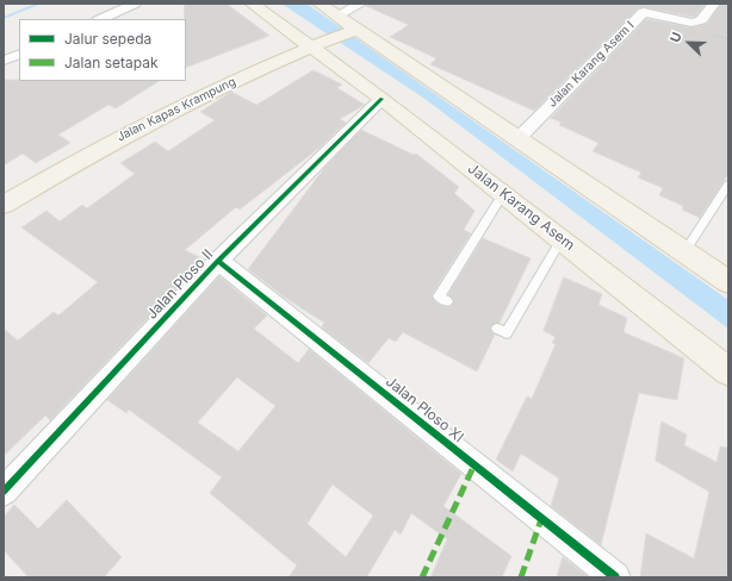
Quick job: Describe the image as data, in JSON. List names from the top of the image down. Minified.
{"streets":{"main road":["Jalan Kapas Krampung","Jalan Karang Asem"],"street":["Jalan Karang Asem I","Jalan Ploso II","Jalan Ploso XI"]},"crossings":[["Jalan Kapas Krampung","Jalan Karang Asem"],["Jalan Karang Asem","Jalan Ploso II"],["Jalan Ploso II","Jalan Ploso XI"]],"legend":["Jalur sepeda","Jalan setapak"],"north":"top left"}
